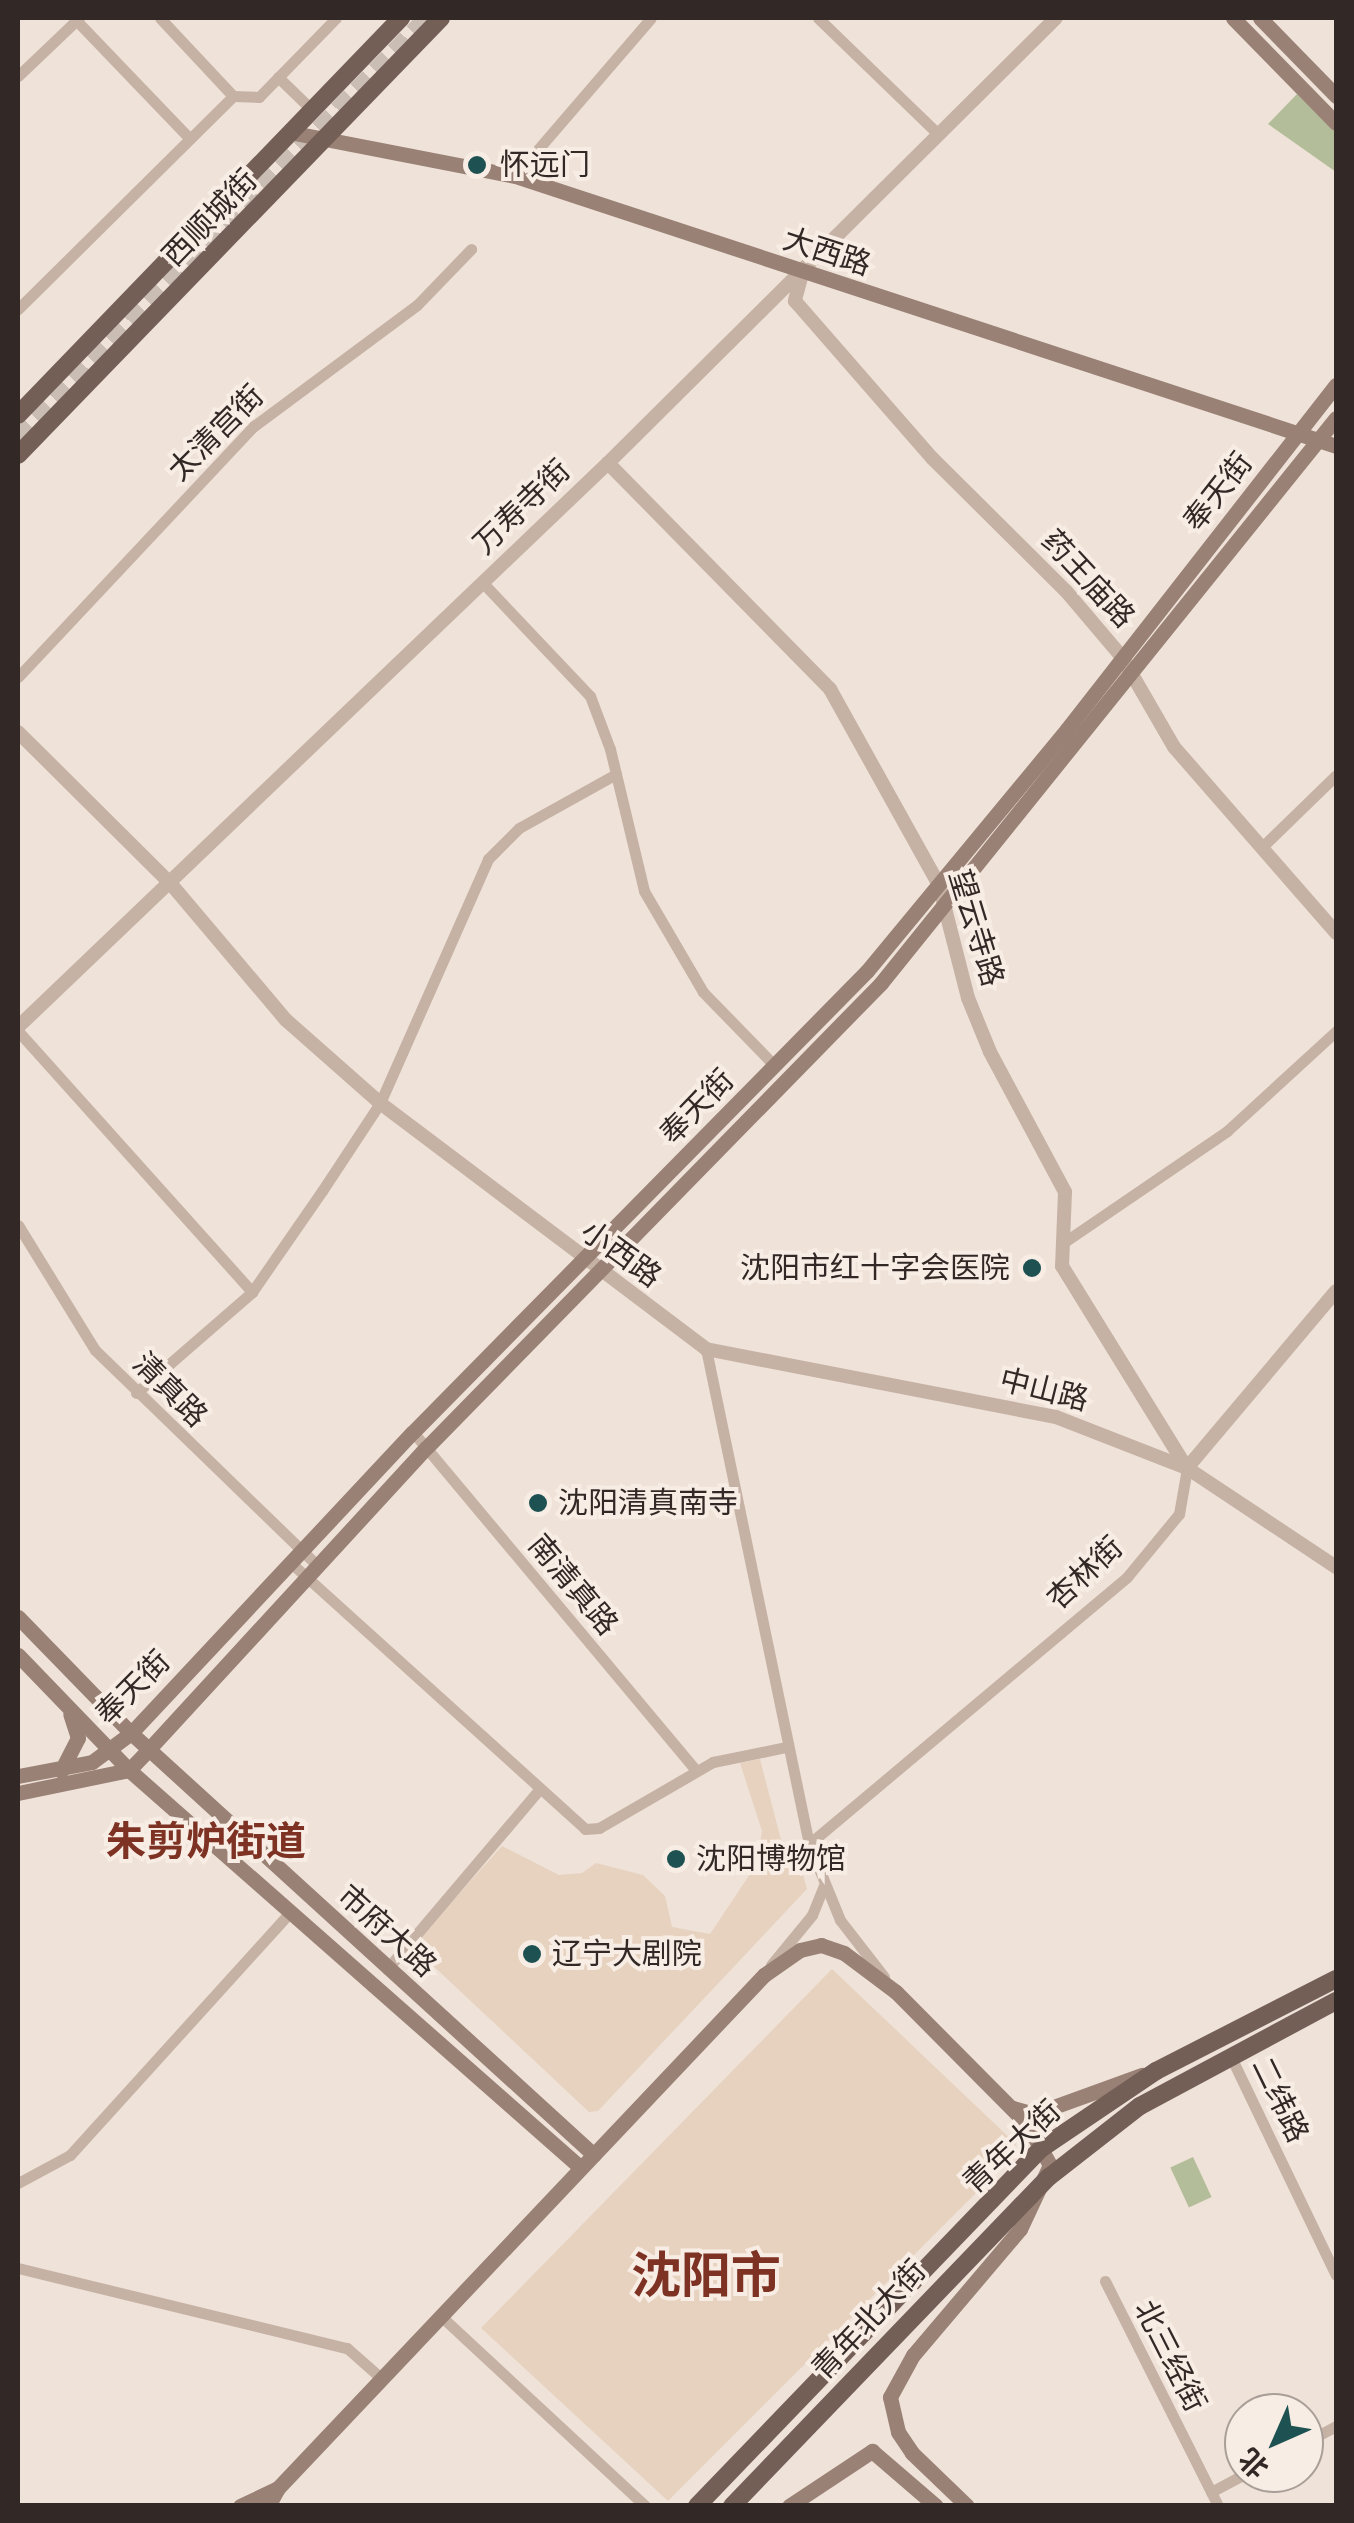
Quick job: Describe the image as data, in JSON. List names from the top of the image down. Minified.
{"streets":{"main road":["西顺城街","大西路","奉天街","市府大路","青年大街","青年北大街"],"street":["太清宫街","万寿寺街","药王庙路","望云寺路","小西路","清真路","中山路","杏林街","南清真路","二纬路","北三经街"]},"crossings":[["西顺城街","大西路"],["大西路","奉天街"],["大西路","万寿寺街"],["大西路","药王庙路"],["奉天街","药王庙路"],["奉天街","望云寺路"],["奉天街","小西路"],["奉天街","清真路"],["奉天街","南清真路"],["奉天街","市府大路"],["万寿寺街","药王庙路"],["万寿寺街","望云寺路"],["万寿寺街","小西路"],["望云寺路","中山路"],["望云寺路","杏林街"],["小西路","中山路"],["清真路","南清真路"],["中山路","杏林街"],["二纬路","青年大街"],["青年大街","青年北大街"]],"districts":["朱剪炉街道","沈阳市"],"places":["怀远门","沈阳市红十字会医院","沈阳清真南寺","沈阳博物馆","辽宁大剧院"],"north":"bottom left"}
